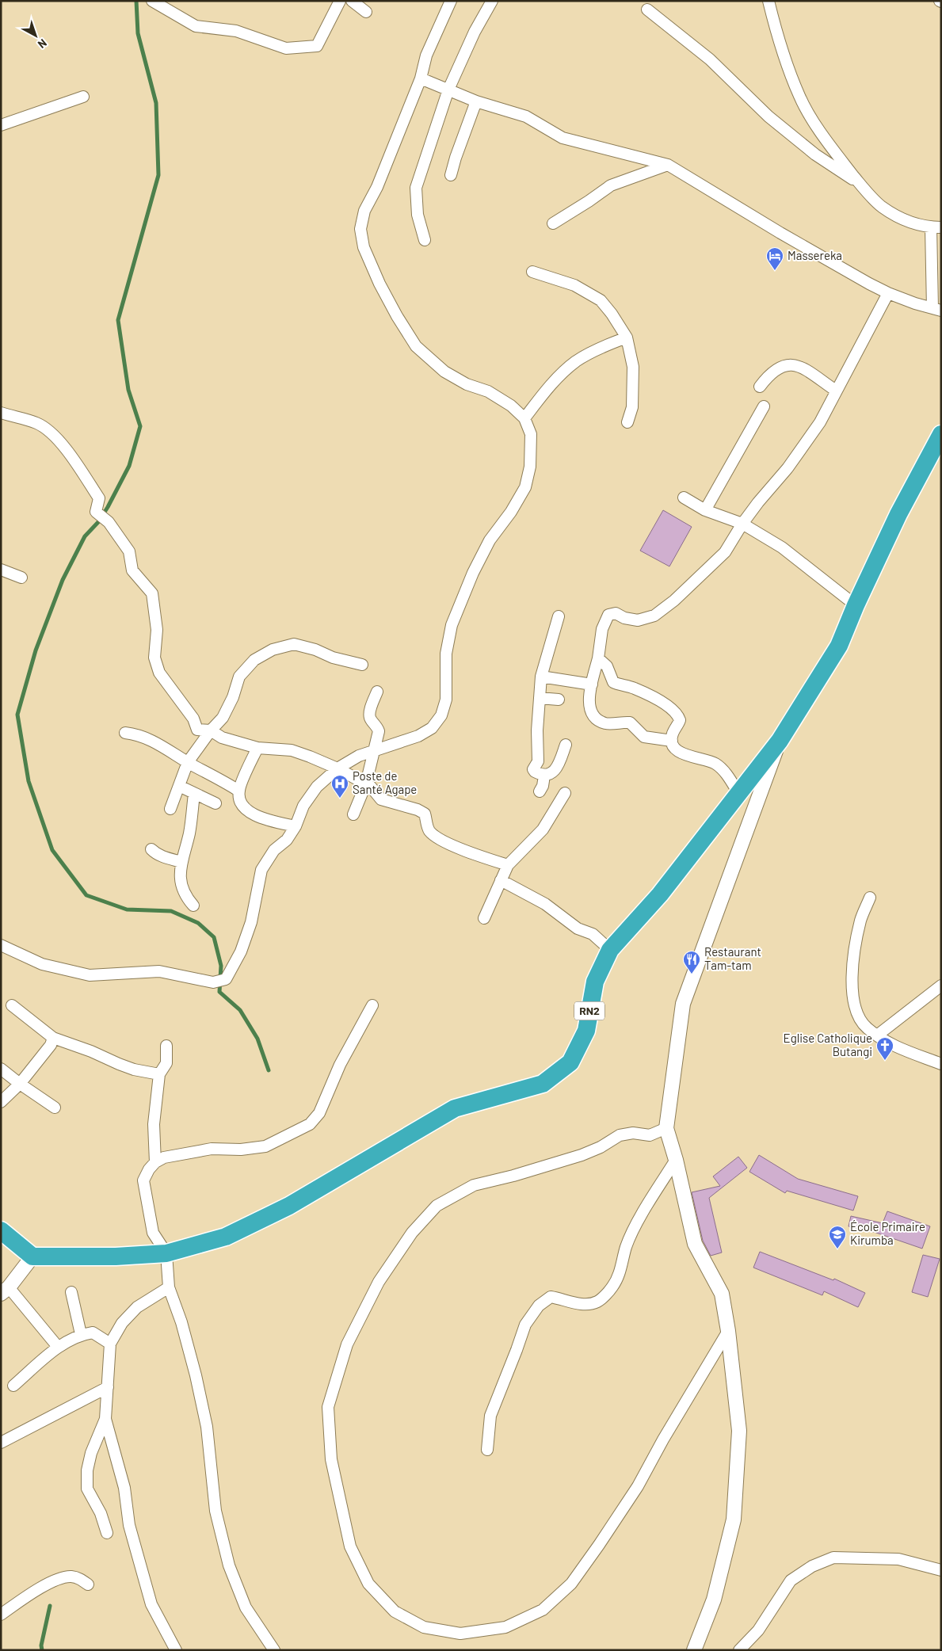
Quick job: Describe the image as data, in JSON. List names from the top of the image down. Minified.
{"streets":{"highway":["RN2"]},"places":{"hotel":["Massereka"],"hospital":["Poste de Santé Agape"],"restaurant":["Restaurant Tam-tam"],"church":["Eglise Catholique Butangi"],"school or university":["École Primaire Kirumba"]},"north":"bottom right"}
